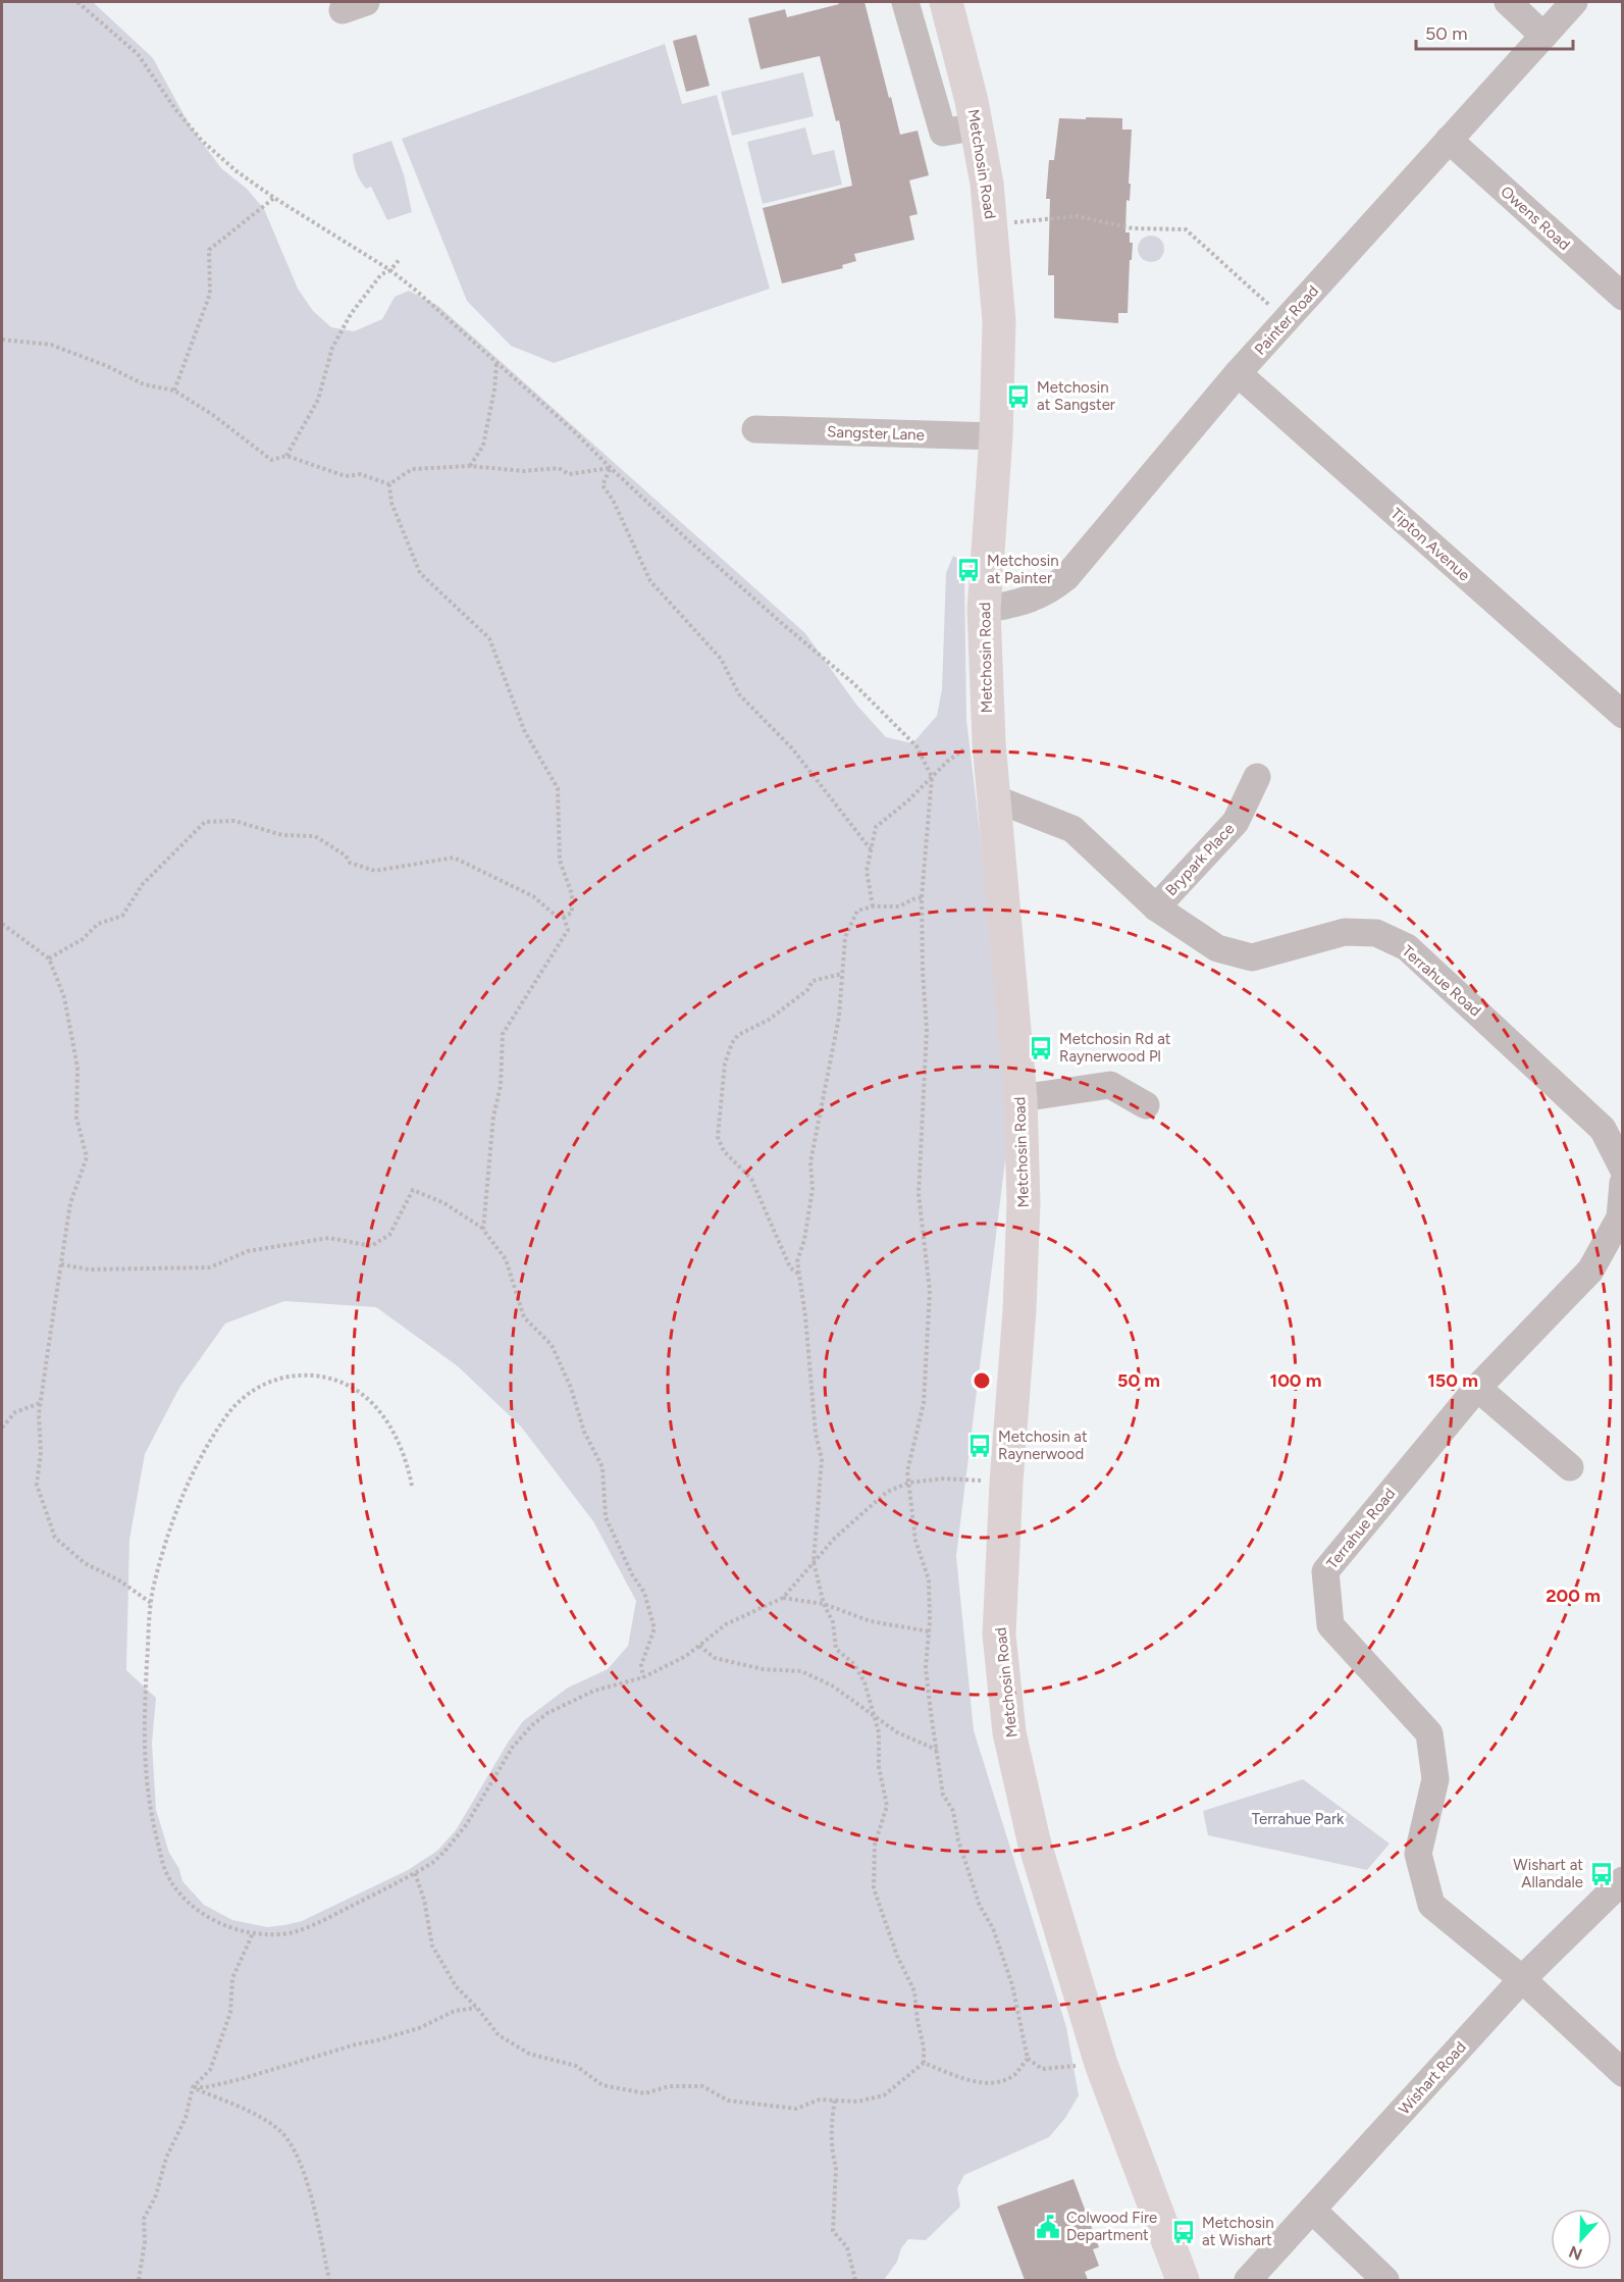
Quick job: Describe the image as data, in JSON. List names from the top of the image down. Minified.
{"streets":{"main road":["Metchosin Road"],"street":["Owens Road","Painter Road","Sangster Lane","Tipton Avenue","Brypark Place","Terrahue Road","Wishart Road"]},"crossings":[["Metchosin Road","Painter Road"],["Metchosin Road","Sangster Lane"],["Metchosin Road","Terrahue Road"],["Owens Road","Painter Road"],["Painter Road","Tipton Avenue"],["Brypark Place","Terrahue Road"],["Terrahue Road","Wishart Road"]],"parks":["Terrahue Park"],"places":{"bus stop":["Metchosin at Sangster","Metchosin at Painter","Metchosin Rd at Raynerwood Pl","Metchosin at Raynerwood","Wishart at Allandale","Metchosin at Wishart"],"public building":["Colwood Fire Department"]},"scale_bar":"50 m","north":"bottom","rings":["50 m","100 m","150 m","200 m"]}
